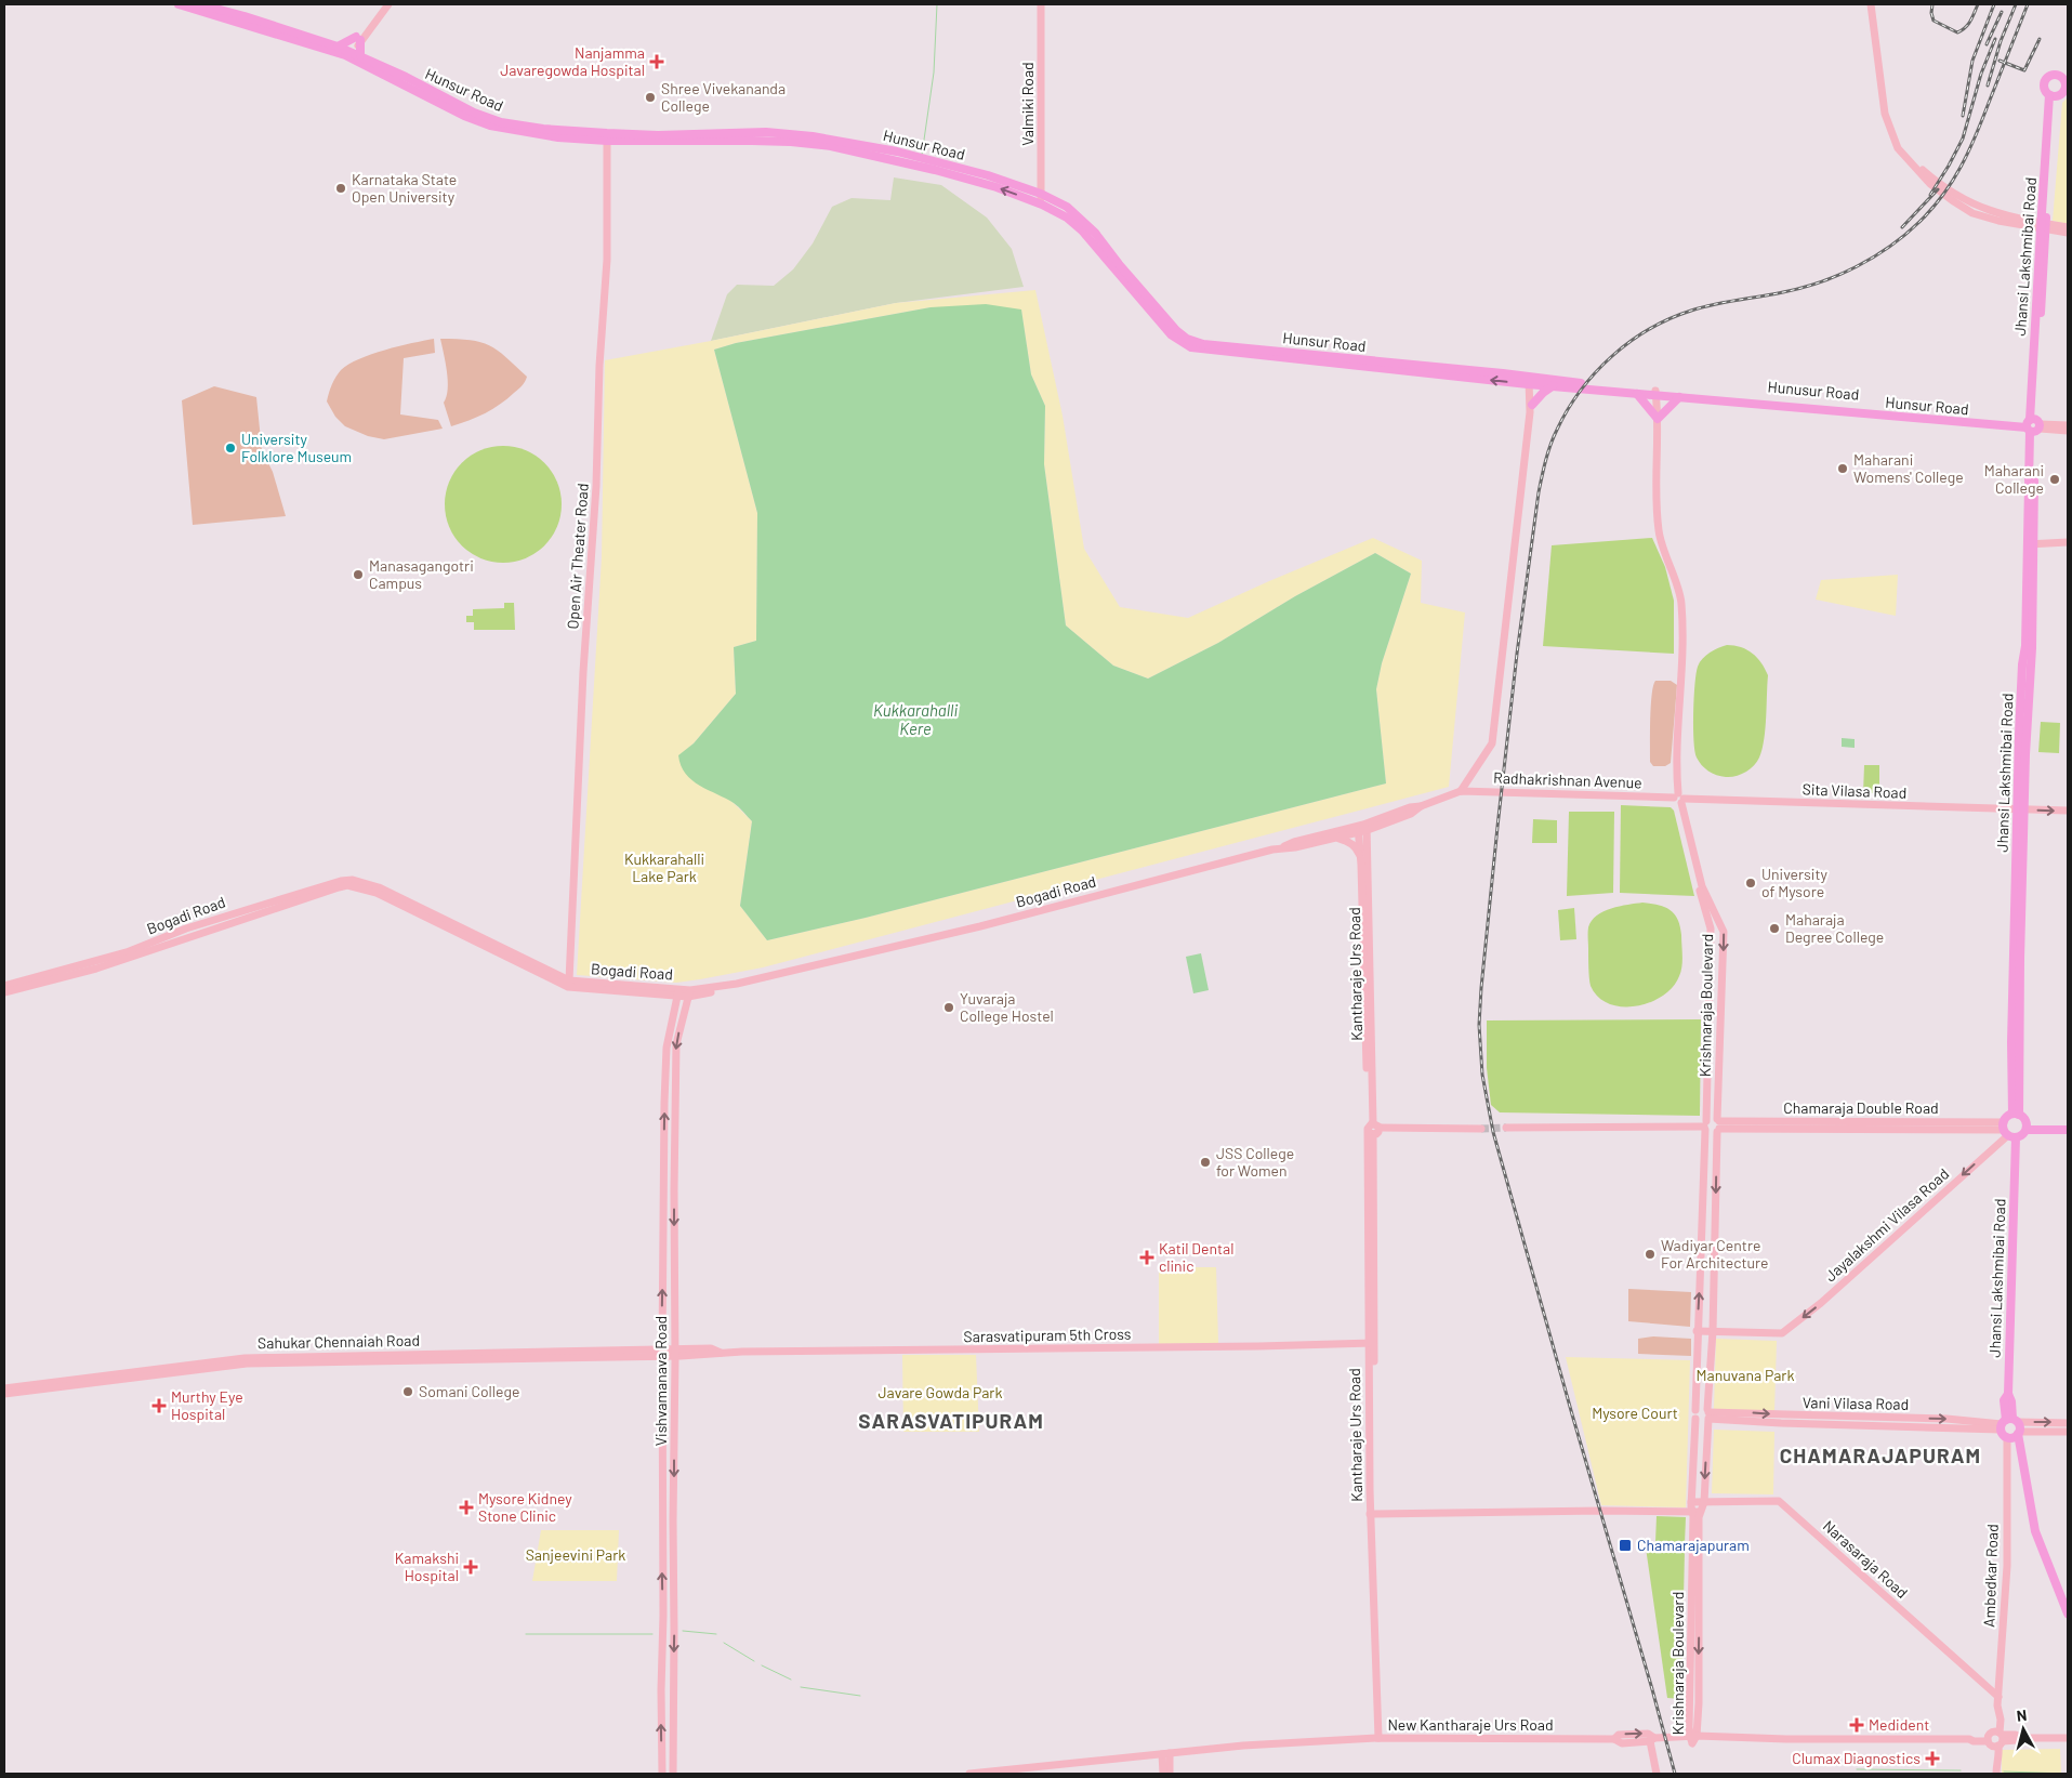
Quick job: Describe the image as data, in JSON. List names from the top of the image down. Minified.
{"streets":{"main road":["Hunsur Road","Valmiki Road","Jhansi Lakshmibai Road","Hunusur Road","Open Air Theater Road","Radhakrishnan Avenue","Sita Vilasa Road","Bogadi Road","Kantharaje Urs Road","Krishnaraja Boulevard","Chamaraja Double Road","Jayalakshmi Vilasa Road","Sarasvatipuram 5th Cross","Sahukar Chennaiah Road","Vishvamanava Road","Vani Vilasa Road","Narasaraja Road","Ambedkar Road","New Kantharaje Urs Road"]},"crossings":[["Hunsur Road","Valmiki Road"],["Hunsur Road","Jhansi Lakshmibai Road"],["Hunsur Road","Hunusur Road"],["Hunsur Road","Open Air Theater Road"],["Jhansi Lakshmibai Road","Hunusur Road"],["Jhansi Lakshmibai Road","Sita Vilasa Road"],["Jhansi Lakshmibai Road","Chamaraja Double Road"],["Jhansi Lakshmibai Road","Jayalakshmi Vilasa Road"],["Jhansi Lakshmibai Road","Vani Vilasa Road"],["Jhansi Lakshmibai Road","Ambedkar Road"],["Open Air Theater Road","Bogadi Road"],["Radhakrishnan Avenue","Sita Vilasa Road"],["Radhakrishnan Avenue","Bogadi Road"],["Radhakrishnan Avenue","Krishnaraja Boulevard"],["Sita Vilasa Road","Krishnaraja Boulevard"],["Bogadi Road","Kantharaje Urs Road"],["Bogadi Road","Vishvamanava Road"],["Kantharaje Urs Road","Sarasvatipuram 5th Cross"],["Kantharaje Urs Road","New Kantharaje Urs Road"],["Krishnaraja Boulevard","Chamaraja Double Road"],["Krishnaraja Boulevard","Jayalakshmi Vilasa Road"],["Krishnaraja Boulevard","Vani Vilasa Road"],["Krishnaraja Boulevard","Narasaraja Road"],["Chamaraja Double Road","Jayalakshmi Vilasa Road"],["Sarasvatipuram 5th Cross","Sahukar Chennaiah Road"],["Sarasvatipuram 5th Cross","Vishvamanava Road"],["Sahukar Chennaiah Road","Vishvamanava Road"],["Vani Vilasa Road","Ambedkar Road"],["Narasaraja Road","Ambedkar Road"]],"one_way":["Jayalakshmi Vilasa Road"],"districts":["SARASVATIPURAM","CHAMARAJAPURAM"],"water":["Kukkarahalli Kere"],"parks":["Kukkarahalli Lake Park","Manuvana Park","Javare Gowda Park","Mysore Court","Sanjeevini Park"],"places":{"health":["Nanjamma Javaregowda Hospital","Katil Dental clinic","Murthy Eye Hospital","Mysore Kidney Stone Clinic","Kamakshi Hospital","Medident","Clumax Diagnostics"],"other":["Shree Vivekananda College","Karnataka State Open University","University Folklore Museum","Maharani Womens' College","Maharani College","Manasagangotri Campus","University of Mysore","Maharaja Degree College","Yuvaraja College Hostel","JSS College for Women","Wadiyar Centre For Architecture","Somani College"],"transit":["Chamarajapuram"]},"north":"top"}
